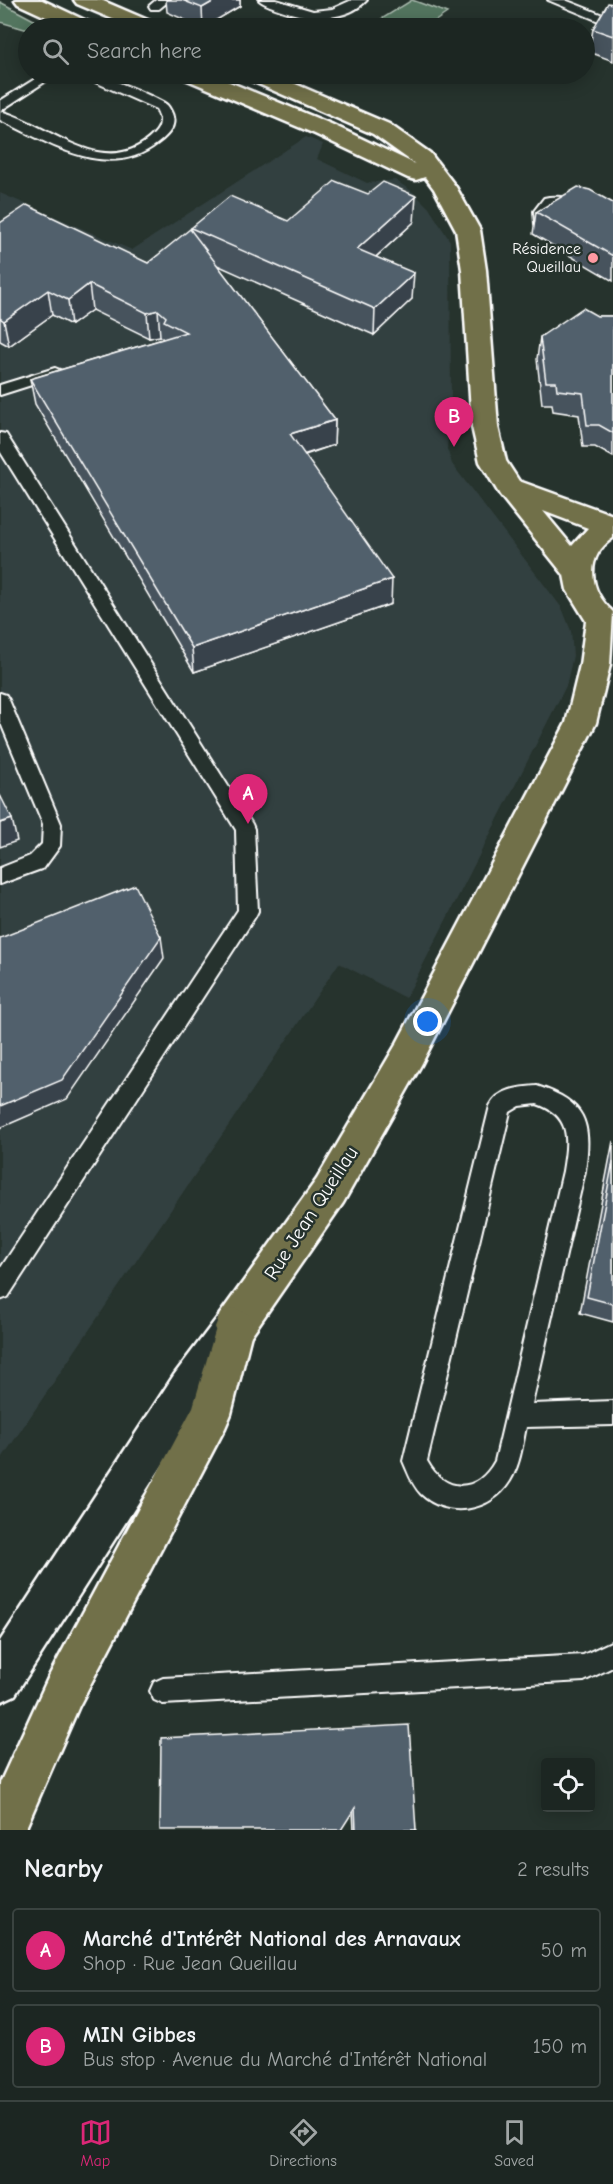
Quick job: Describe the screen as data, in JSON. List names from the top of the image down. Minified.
{"streets":{"main road":["Rue Jean Queillau"]},"places":["Résidence Queillau"],"page":{"search":"Search here","pins":["B","A"],"heading":["Nearby","2 results"],"list":[{"mark":"A","name":"Marché d'Intérêt National des Arnavaux","note":"Shop · Rue Jean Queillau","value":"50 m"},{"mark":"B","name":"MIN Gibbes","note":"Bus stop · Avenue du Marché d'Intérêt National","value":"150 m"}],"nav":["Map","Directions","Saved"]}}
